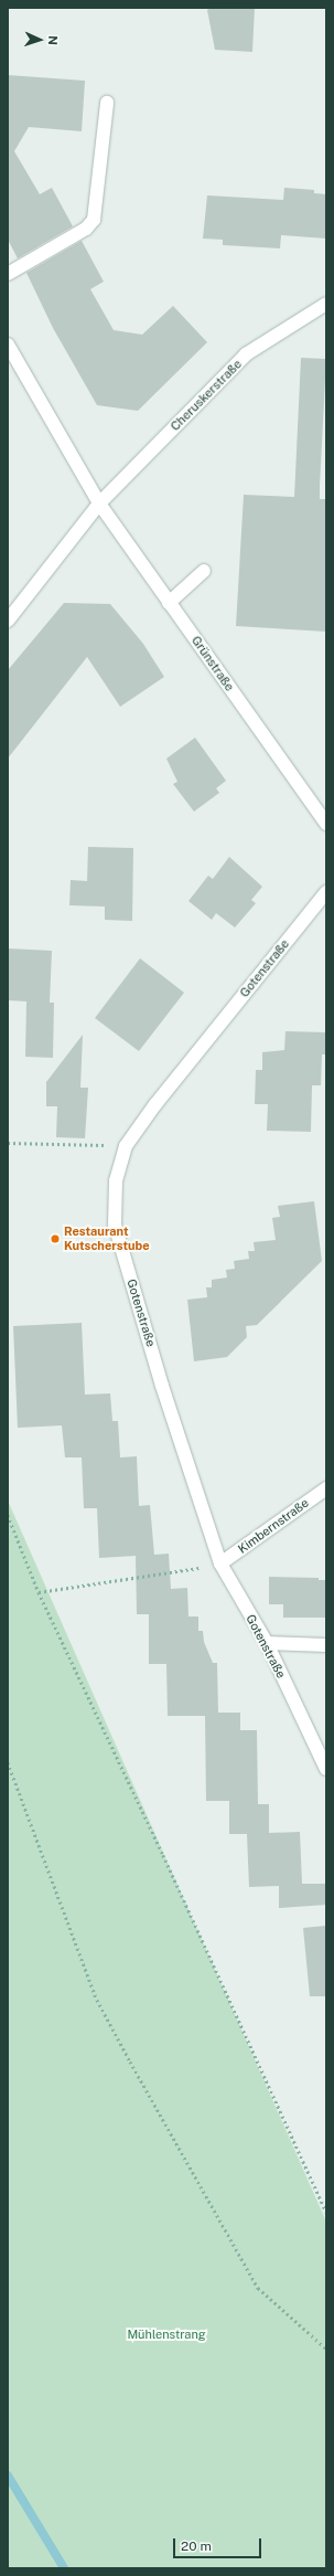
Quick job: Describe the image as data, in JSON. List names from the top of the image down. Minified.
{"streets":{"street":["Cheruskerstraße","Grünstraße","Gotenstraße","Kimbernstraße"]},"crossings":[["Cheruskerstraße","Grünstraße"],["Gotenstraße","Kimbernstraße"]],"parks":["Mühlenstrang"],"places":["Restaurant Kutscherstube"],"scale_bar":"20 m","north":"right"}
